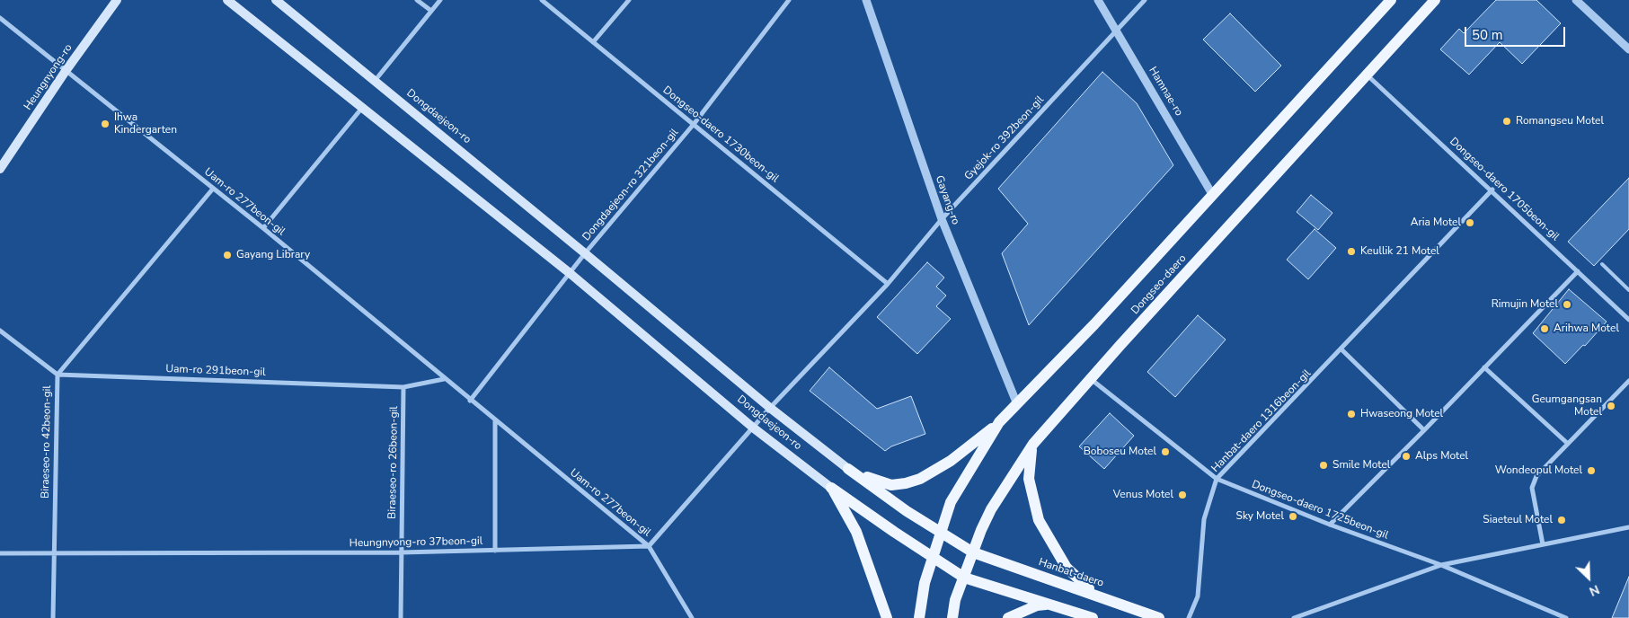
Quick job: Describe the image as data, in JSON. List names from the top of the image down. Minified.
{"streets":{"main road":["Heungnyong-ro","Dongdaejeon-ro","Dongseo-daero","Hanbat-daero"],"street":["Hamnae-ro","Dongseo-daero 1730beon-gil","Gyejok-ro 392beon-gil","Dongdaejeon-ro 321beon-gil","Dongseo-daero 1705beon-gil","Gayang-ro","Uam-ro 277beon-gil","Uam-ro 291beon-gil","Hanbat-daero 1316beon-gil","Biraeseo-ro 42beon-gil","Biraeseo-ro 26beon-gil","Dongseo-daero 1725beon-gil","Heungnyong-ro 37beon-gil"]},"crossings":[["Heungnyong-ro","Uam-ro 277beon-gil"],["Hamnae-ro","Gyejok-ro 392beon-gil"],["Hamnae-ro","Dongseo-daero"],["Dongdaejeon-ro","Gyejok-ro 392beon-gil"],["Dongdaejeon-ro","Dongdaejeon-ro 321beon-gil"],["Dongdaejeon-ro","Dongseo-daero"],["Dongdaejeon-ro","Hanbat-daero"],["Dongseo-daero 1730beon-gil","Gyejok-ro 392beon-gil"],["Dongseo-daero 1730beon-gil","Dongdaejeon-ro 321beon-gil"],["Gyejok-ro 392beon-gil","Gayang-ro"],["Dongseo-daero 1705beon-gil","Dongseo-daero"],["Dongseo-daero 1705beon-gil","Hanbat-daero 1316beon-gil"],["Gayang-ro","Dongseo-daero"],["Uam-ro 277beon-gil","Uam-ro 291beon-gil"],["Uam-ro 277beon-gil","Biraeseo-ro 42beon-gil"],["Uam-ro 277beon-gil","Heungnyong-ro 37beon-gil"],["Dongseo-daero","Dongseo-daero 1725beon-gil"],["Dongseo-daero","Hanbat-daero"],["Uam-ro 291beon-gil","Biraeseo-ro 42beon-gil"],["Uam-ro 291beon-gil","Biraeseo-ro 26beon-gil"],["Hanbat-daero 1316beon-gil","Dongseo-daero 1725beon-gil"],["Biraeseo-ro 42beon-gil","Heungnyong-ro 37beon-gil"],["Biraeseo-ro 26beon-gil","Heungnyong-ro 37beon-gil"]],"places":["Romangseu Motel","Ihwa Kindergarten","Aria Motel","Keullik 21 Motel","Gayang Library","Rimujin Motel","Arihwa Motel","Geumgangsan Motel","Hwaseong Motel","Boboseu Motel","Alps Motel","Smile Motel","Wondeopul Motel","Venus Motel","Sky Motel","Siaeteul Motel"],"scale_bar":"50 m","north":"bottom right"}
